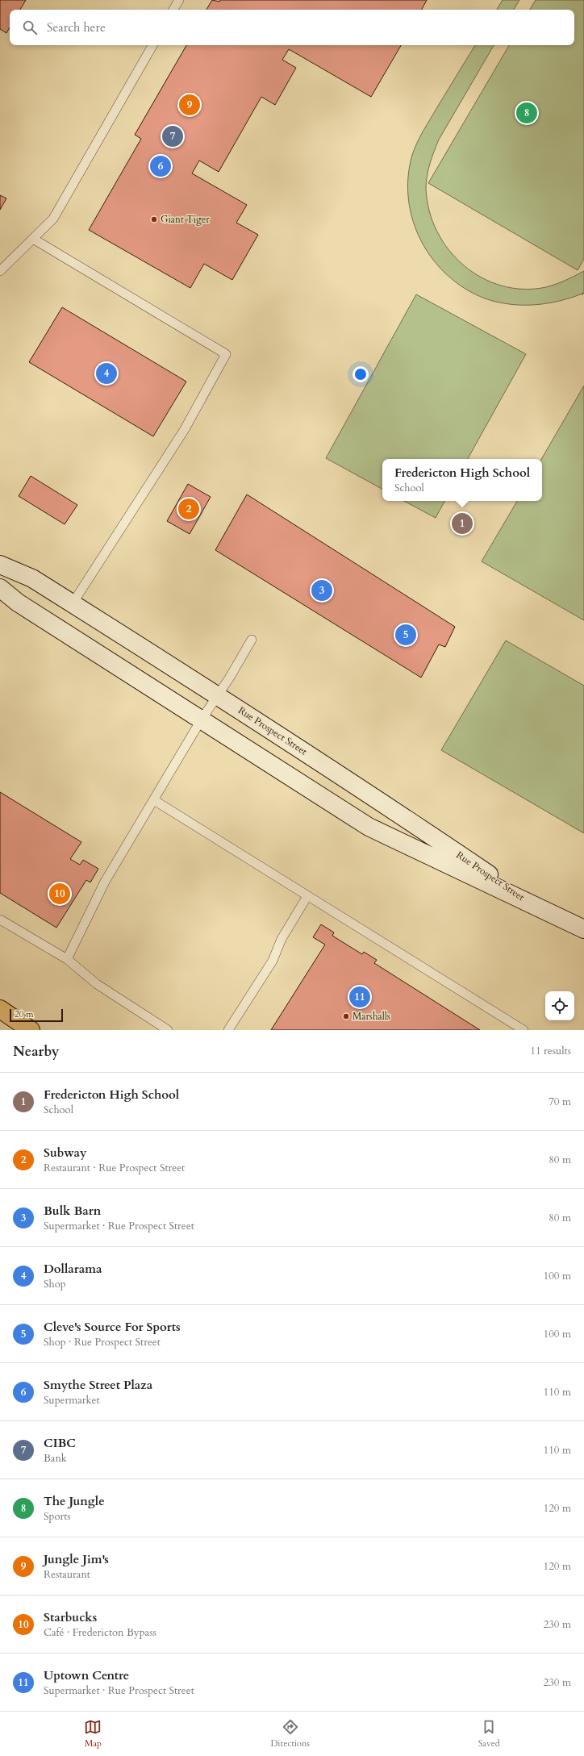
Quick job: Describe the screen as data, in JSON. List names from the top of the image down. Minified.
{"streets":{"main road":["Rue Prospect Street"]},"places":["Giant Tiger","Marshalls"],"scale_bar":"20 m","page":{"search":"Search here","pins":["9","8","7","6","4","2","1","3","5","10","11"],"popup":["Fredericton High School","School"],"scale":"20 m","heading":["Nearby","11 results"],"list":[{"mark":"1","name":"Fredericton High School","note":"School","value":"70 m"},{"mark":"2","name":"Subway","note":"Restaurant · Rue Prospect Street","value":"80 m"},{"mark":"3","name":"Bulk Barn","note":"Supermarket · Rue Prospect Street","value":"80 m"},{"mark":"4","name":"Dollarama","note":"Shop","value":"100 m"},{"mark":"5","name":"Cleve's Source For Sports","note":"Shop · Rue Prospect Street","value":"100 m"},{"mark":"6","name":"Smythe Street Plaza","note":"Supermarket","value":"110 m"},{"mark":"7","name":"CIBC","note":"Bank","value":"110 m"},{"mark":"8","name":"The Jungle","note":"Sports","value":"120 m"},{"mark":"9","name":"Jungle Jim's","note":"Restaurant","value":"120 m"},{"mark":"10","name":"Starbucks","note":"Café · Fredericton Bypass","value":"230 m"},{"mark":"11","name":"Uptown Centre","note":"Supermarket · Rue Prospect Street","value":"230 m"}],"nav":["Map","Directions","Saved"]}}
